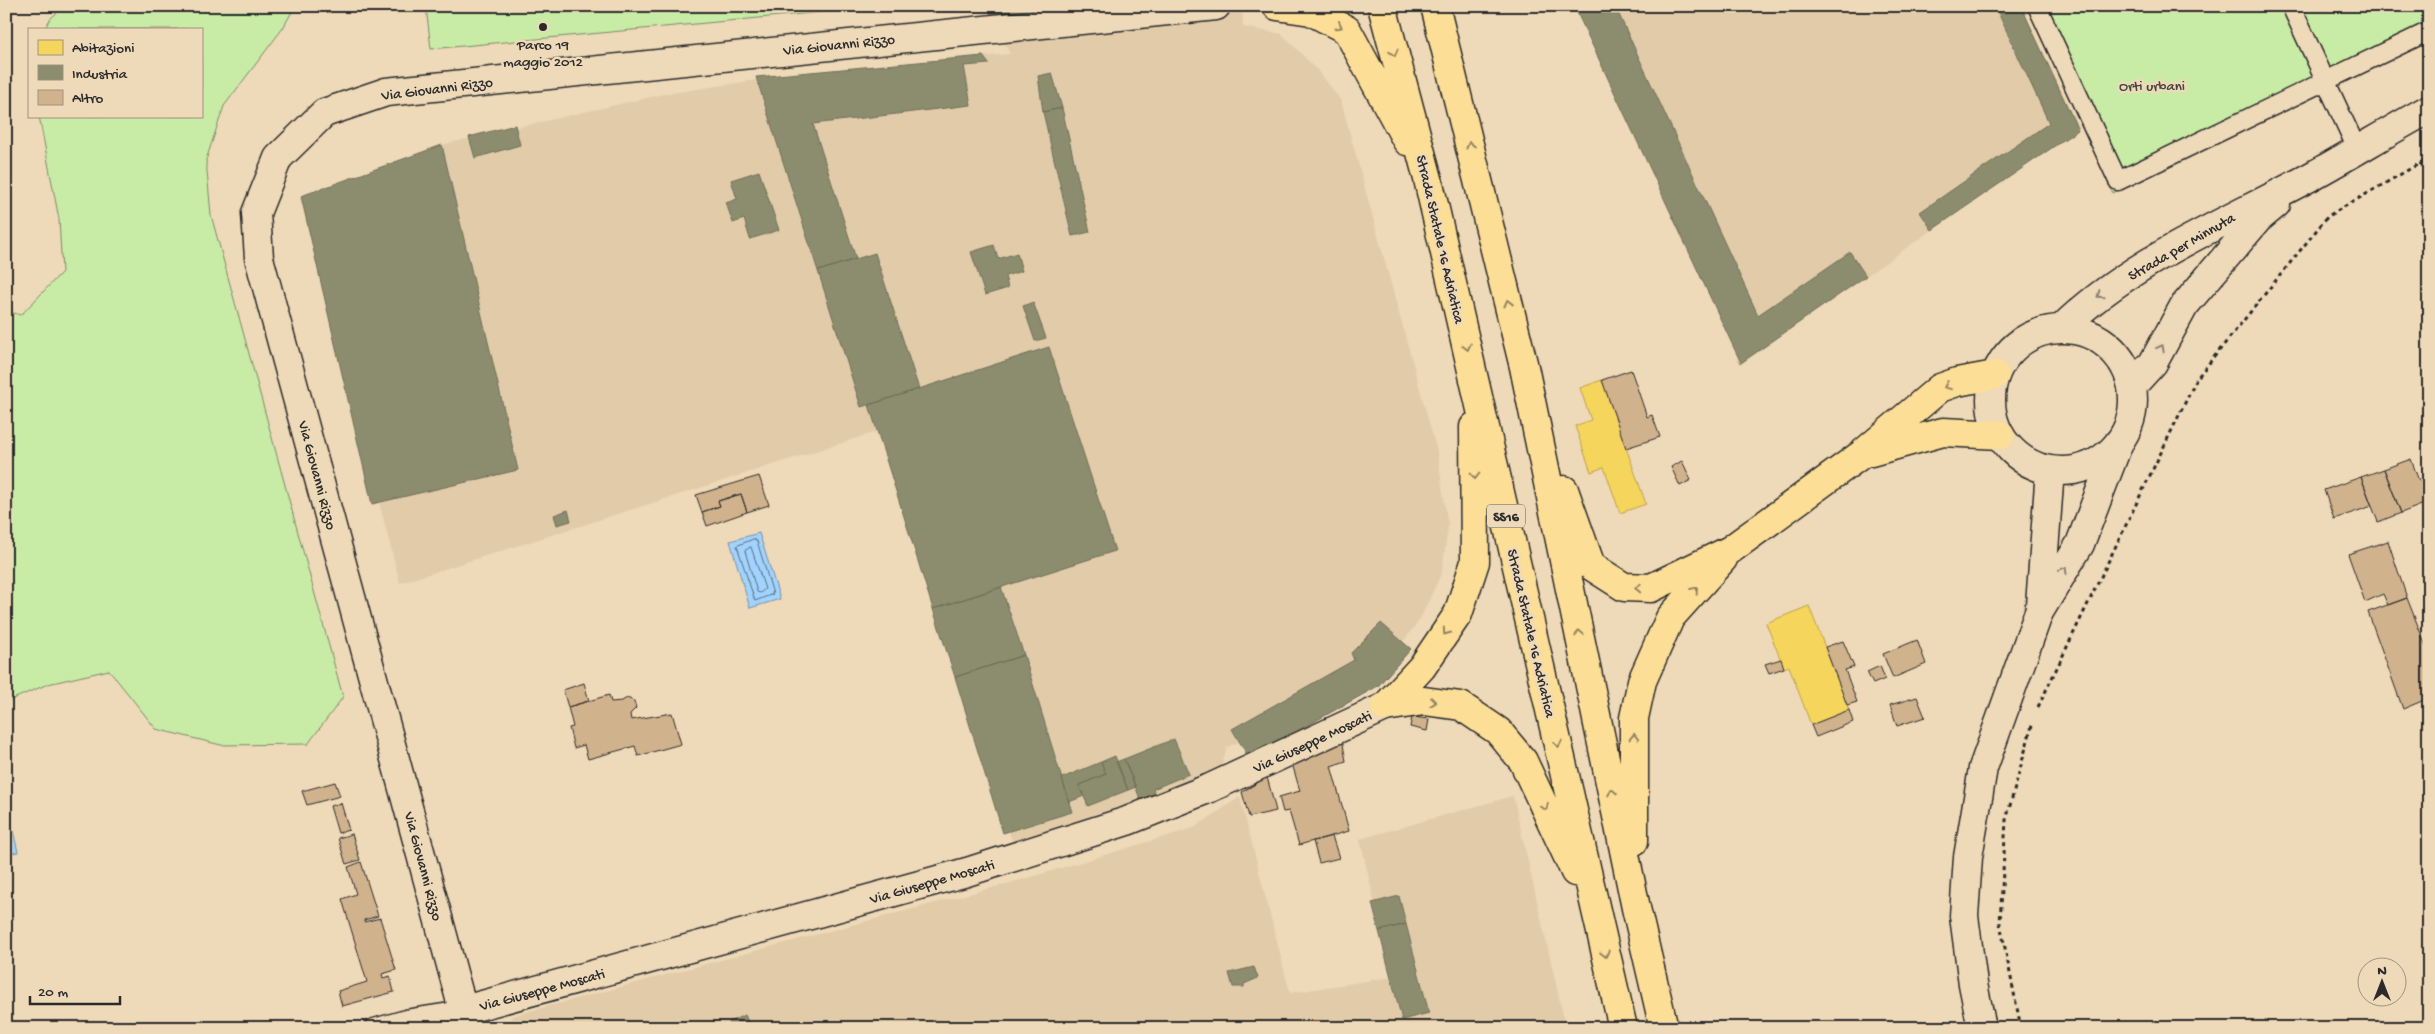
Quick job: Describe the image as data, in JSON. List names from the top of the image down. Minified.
{"streets":{"highway":["Strada Statale 16 Adriatica","SS16"],"street":["Via Giovanni Rizzo","Strada per Minnuta","Via Giuseppe Moscati"]},"crossings":[["Via Giovanni Rizzo","Via Giuseppe Moscati"]],"parks":["Orti urbani"],"places":["Parco 19 maggio 2012"],"legend":["Abitazioni","Industria","Altro"],"scale_bar":"20 m","north":"top"}
